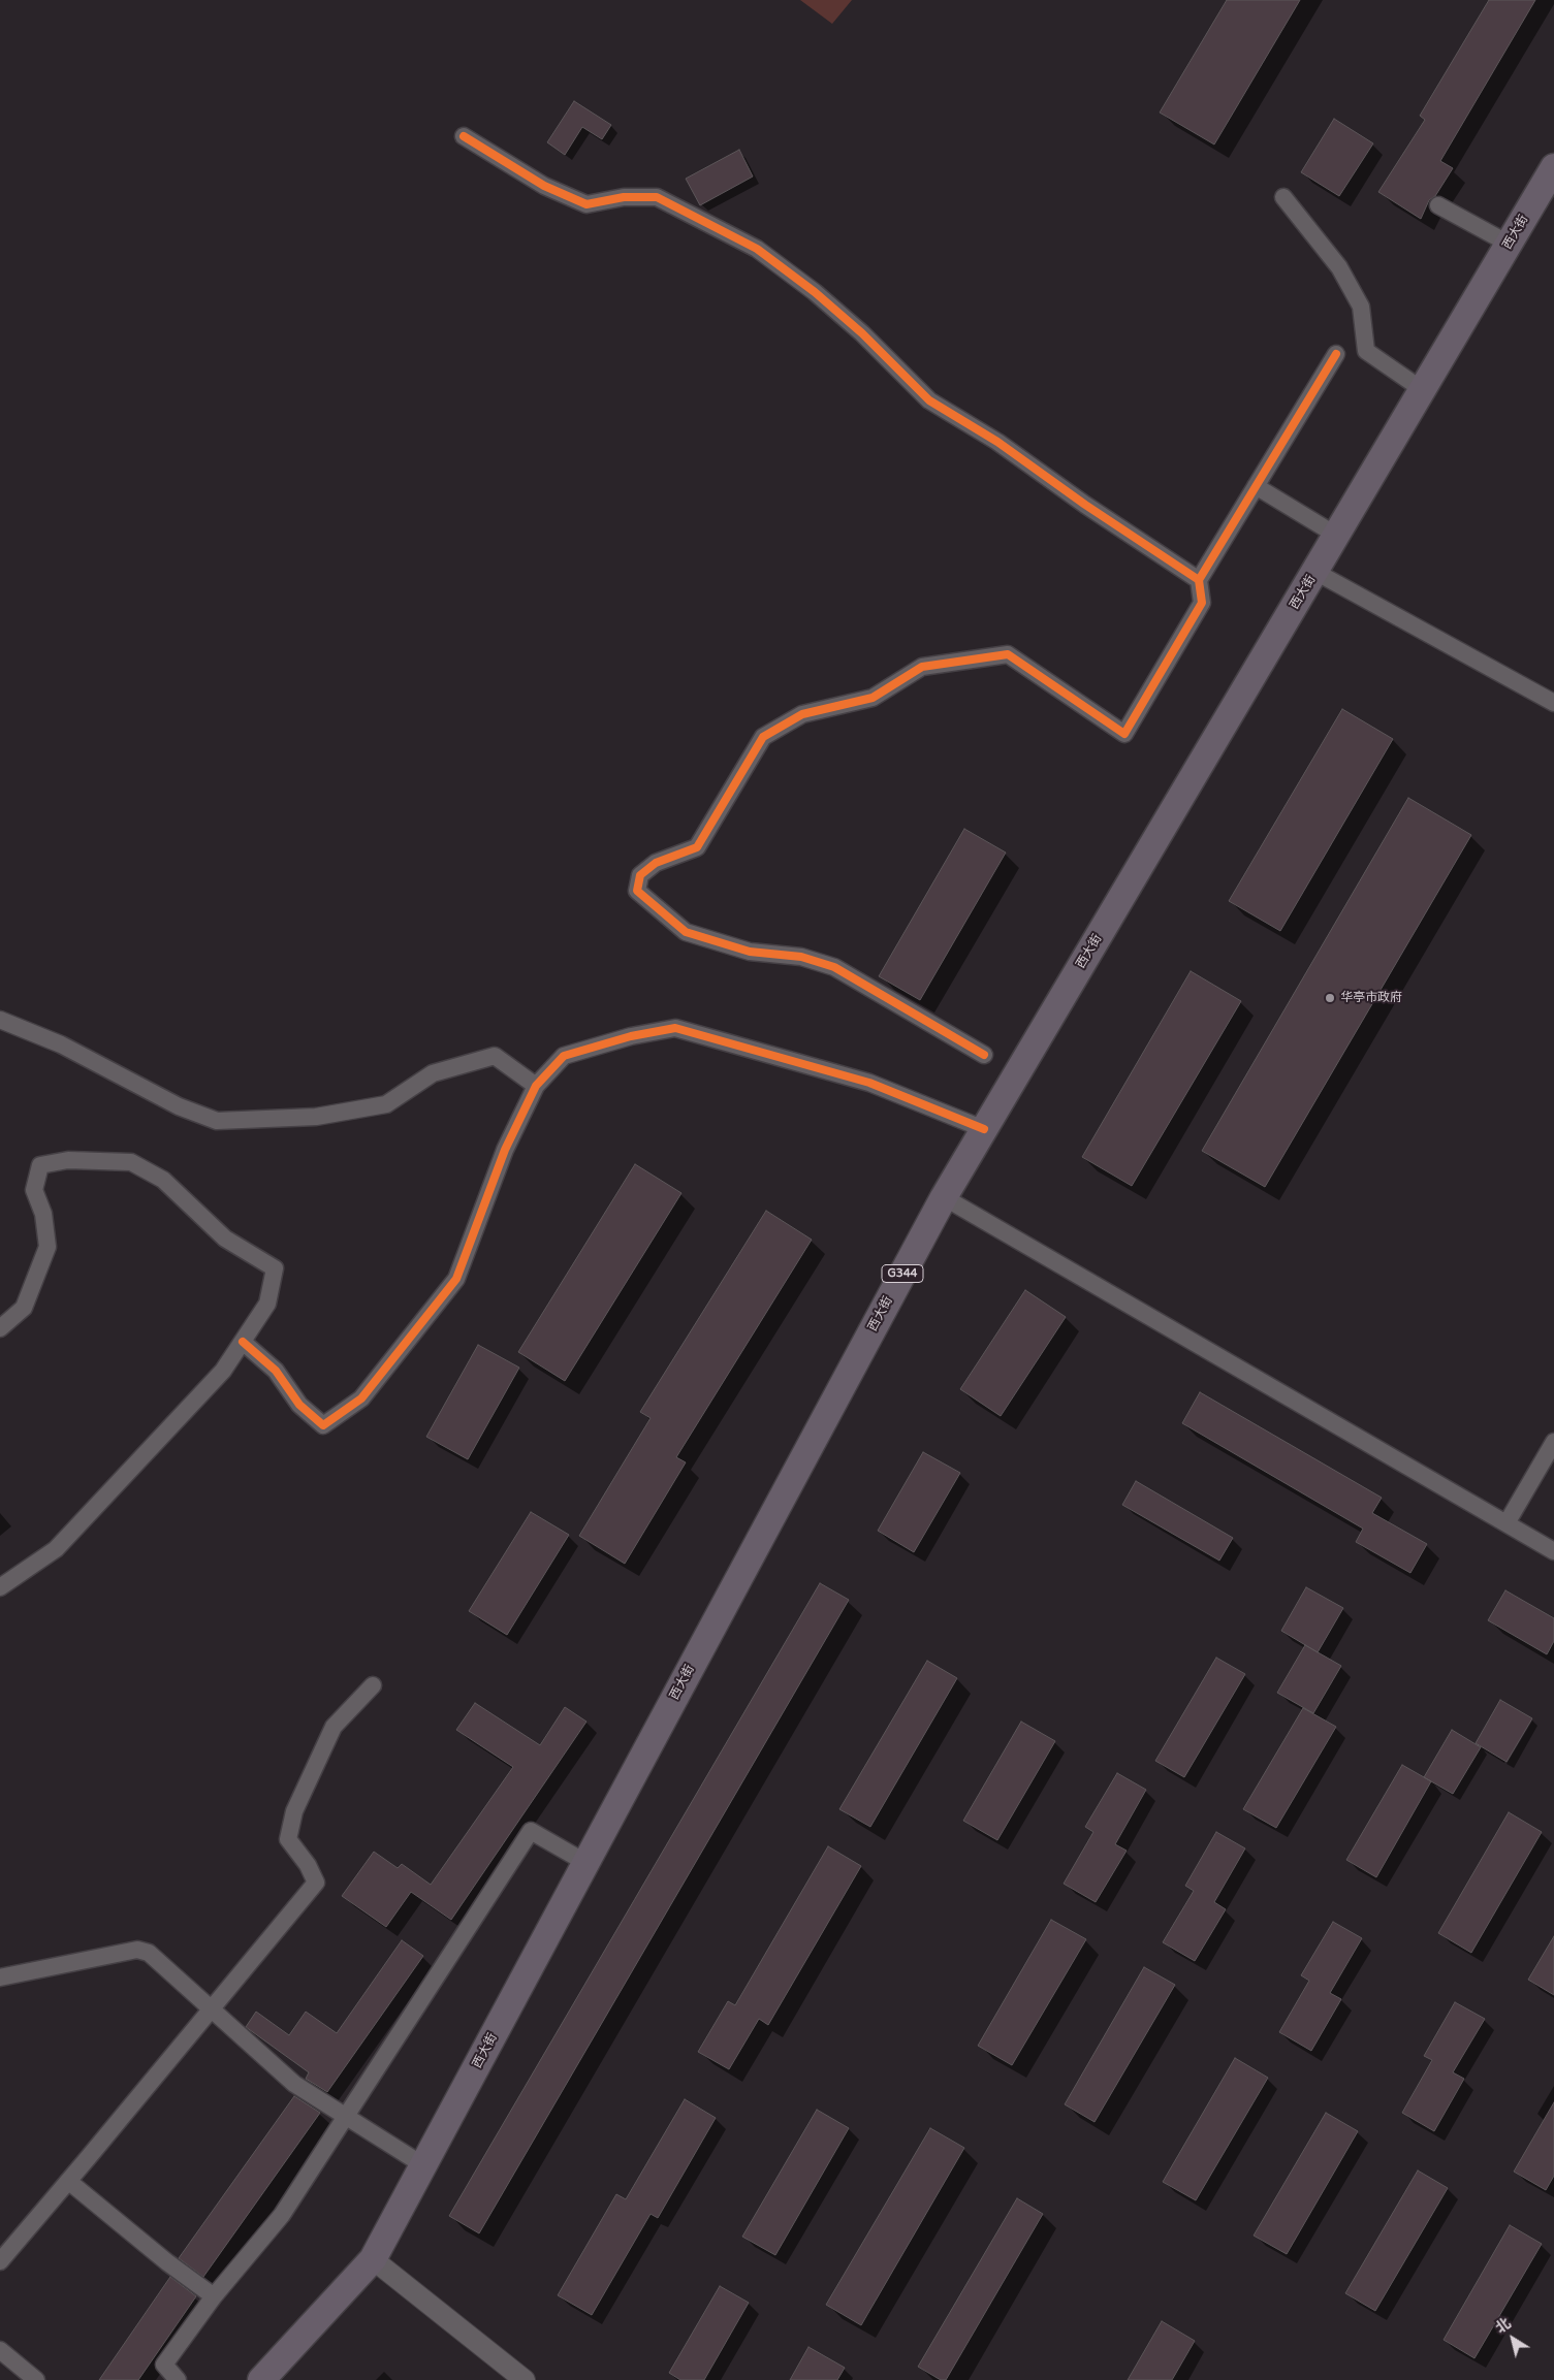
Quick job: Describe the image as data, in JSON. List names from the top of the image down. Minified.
{"streets":{"highway":["西大街","G344"]},"places":["华亭市政府"],"north":"top left"}
